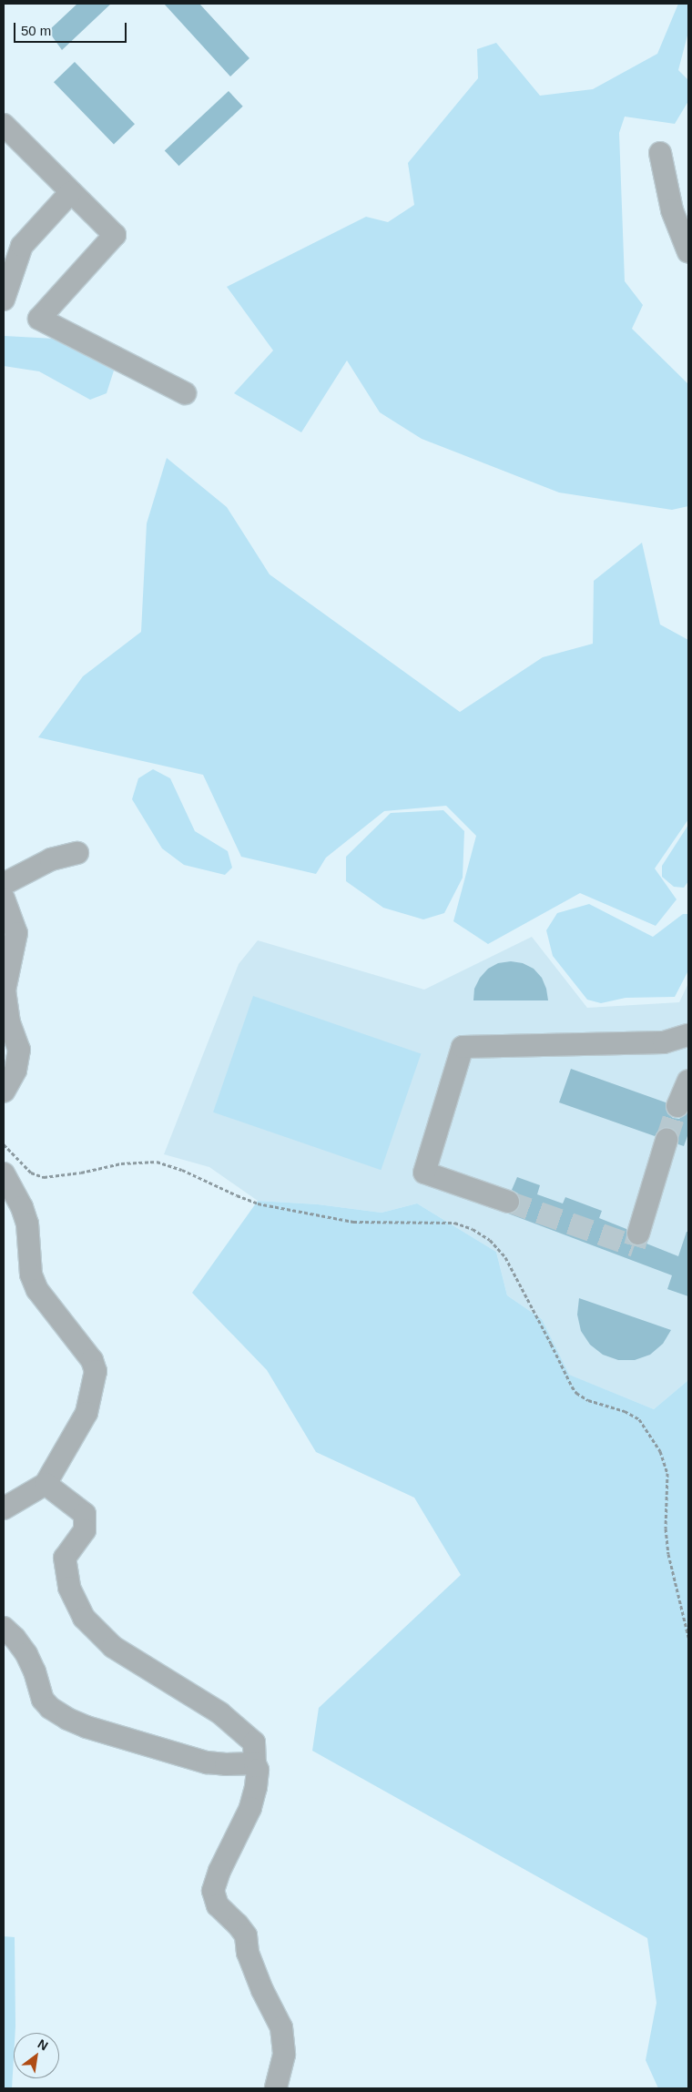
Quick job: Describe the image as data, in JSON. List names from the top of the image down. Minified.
{"scale_bar":"50 m","north":"top right"}
